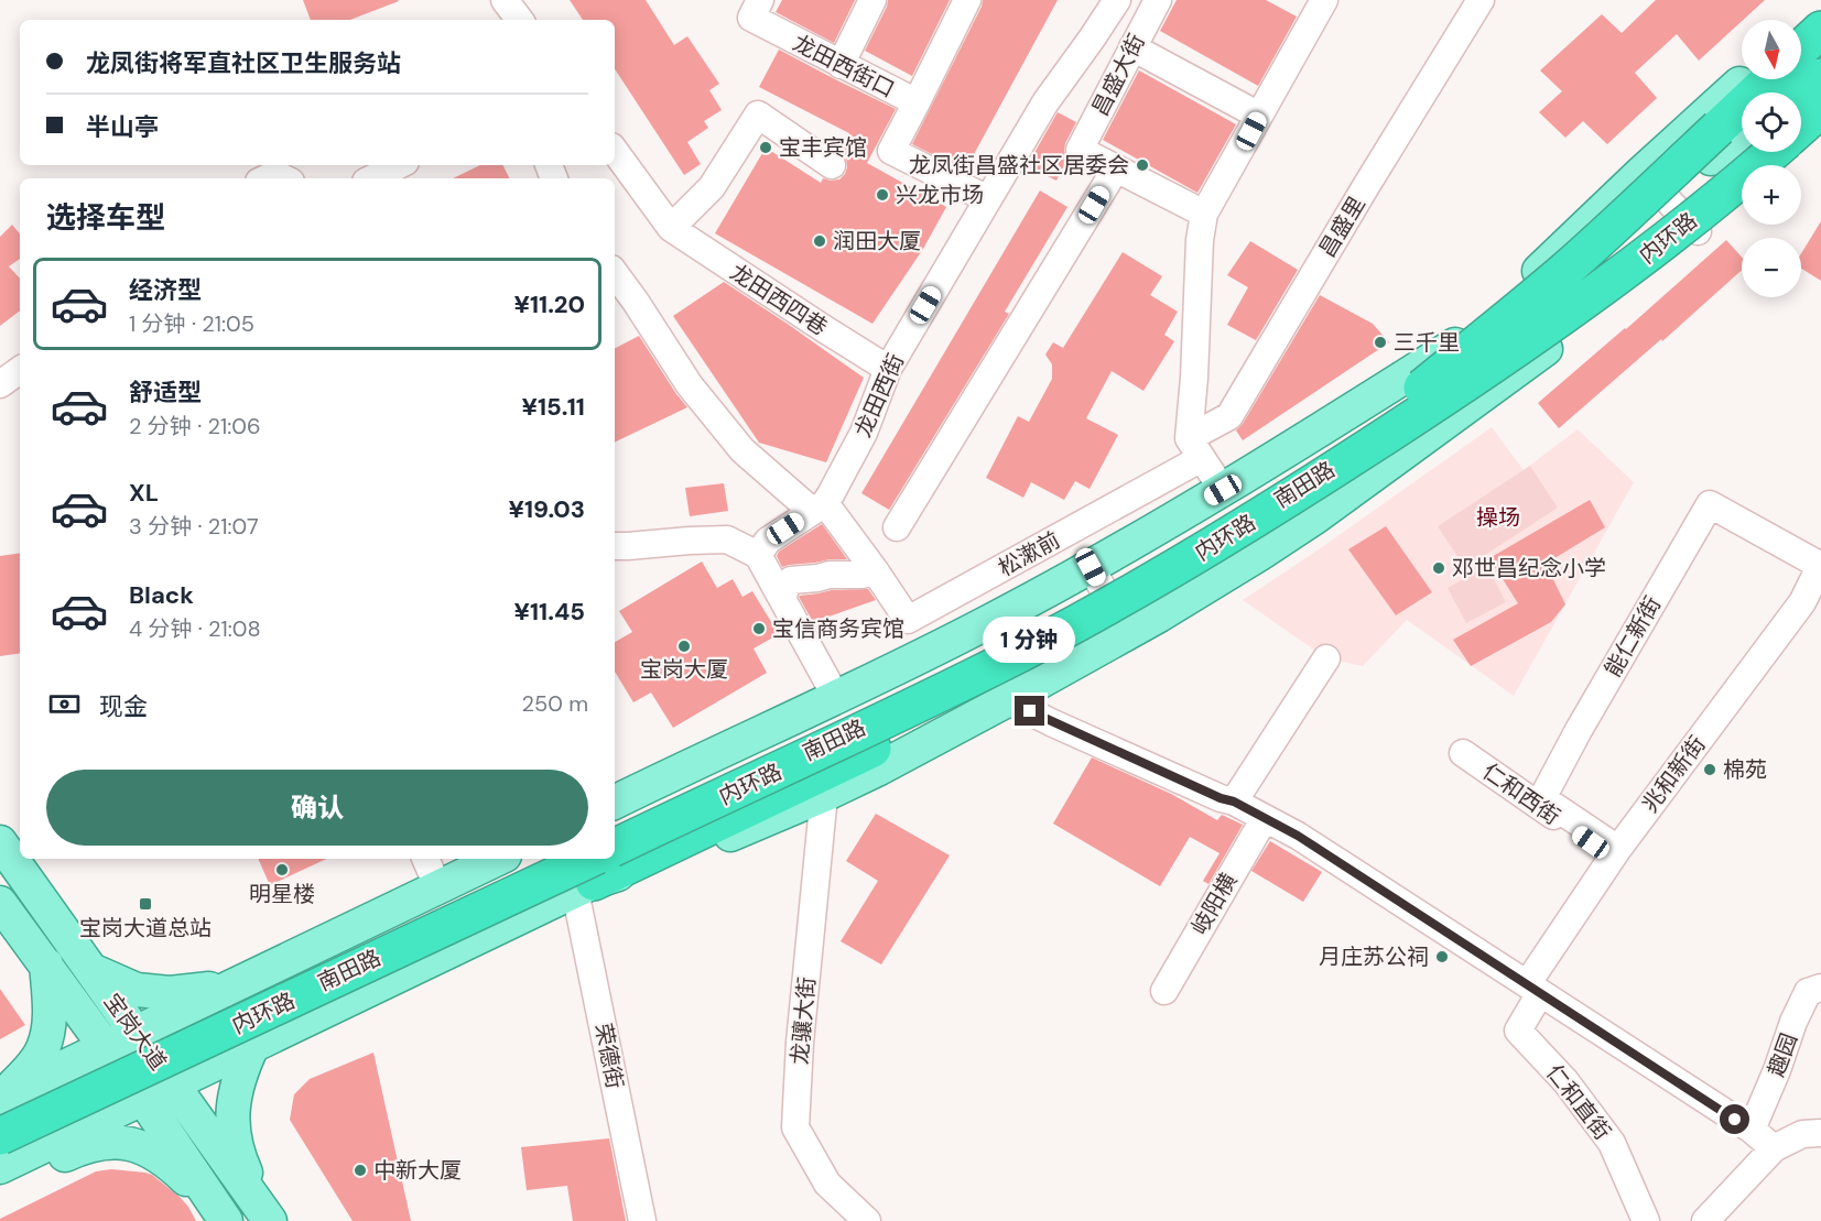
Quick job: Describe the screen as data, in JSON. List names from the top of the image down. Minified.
{"streets":{"highway":["内环路"],"main road":["南田路","宝岗大道"],"street":["龙田西街口","昌盛大街","昌盛里","龙田西四巷","龙田西街","松漱前","能仁新街","兆和新街","仁和西街","岐阳横","龙骧大街","趣园","荣德街","仁和直街"]},"crossings":[["龙田西街口","龙田西街"],["昌盛里","松漱前"],["内环路","南田路"],["内环路","荣德街"],["龙田西四巷","龙田西街"],["龙田西街","松漱前"],["南田路","宝岗大道"],["能仁新街","兆和新街"],["能仁新街","仁和西街"],["兆和新街","仁和西街"],["兆和新街","仁和直街"]],"parks":["操场"],"places":{"other":["宝丰宾馆","龙凤街昌盛社区居委会","兴龙市场","润田大厦","三千里","邓世昌纪念小学","宝信商务宾馆","宝岗大厦","棉苑","明星楼","月庄苏公祠","中新大厦"],"transit":["宝岗大道总站"]},"north":"bottom","page":{"map_buttons":["+","−"],"banner":["龙凤街将军直社区卫生服务站","半山亭"],"heading":"选择车型","list":[{"name":"经济型","note":"1 分钟 · 21:05","value":"¥11.20"},{"name":"舒适型","note":"2 分钟 · 21:06","value":"¥15.11"},{"name":"XL","note":"3 分钟 · 21:07","value":"¥19.03"},{"name":"Black","note":"4 分钟 · 21:08","value":"¥11.45"}],"bubble":"1 分钟","pay":["现金","250 m"],"buttons":"确认"}}
